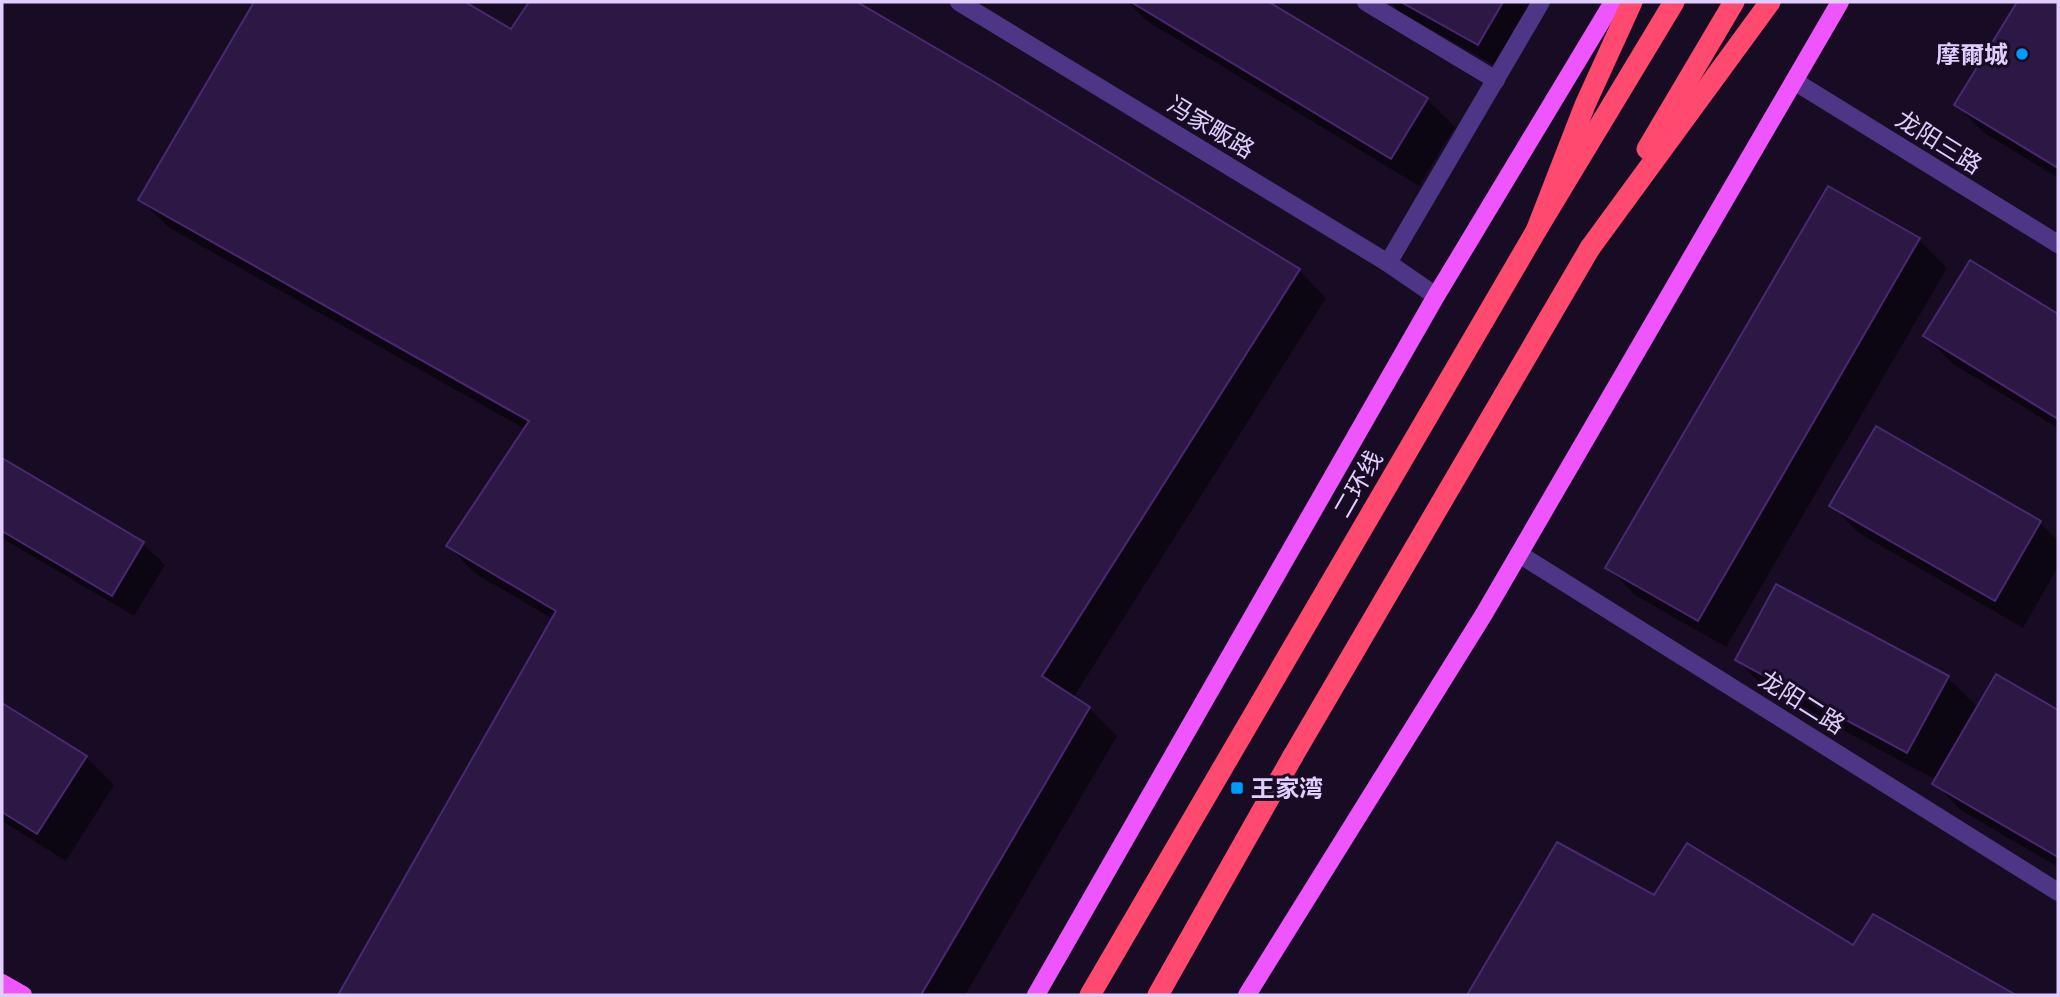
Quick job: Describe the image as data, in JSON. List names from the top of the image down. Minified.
{"streets":{"highway":["二环线"],"street":["冯家畈路","龙阳三路","龙阳二路"]},"places":{"other":["摩爾城"],"transit":["王家湾"]}}
